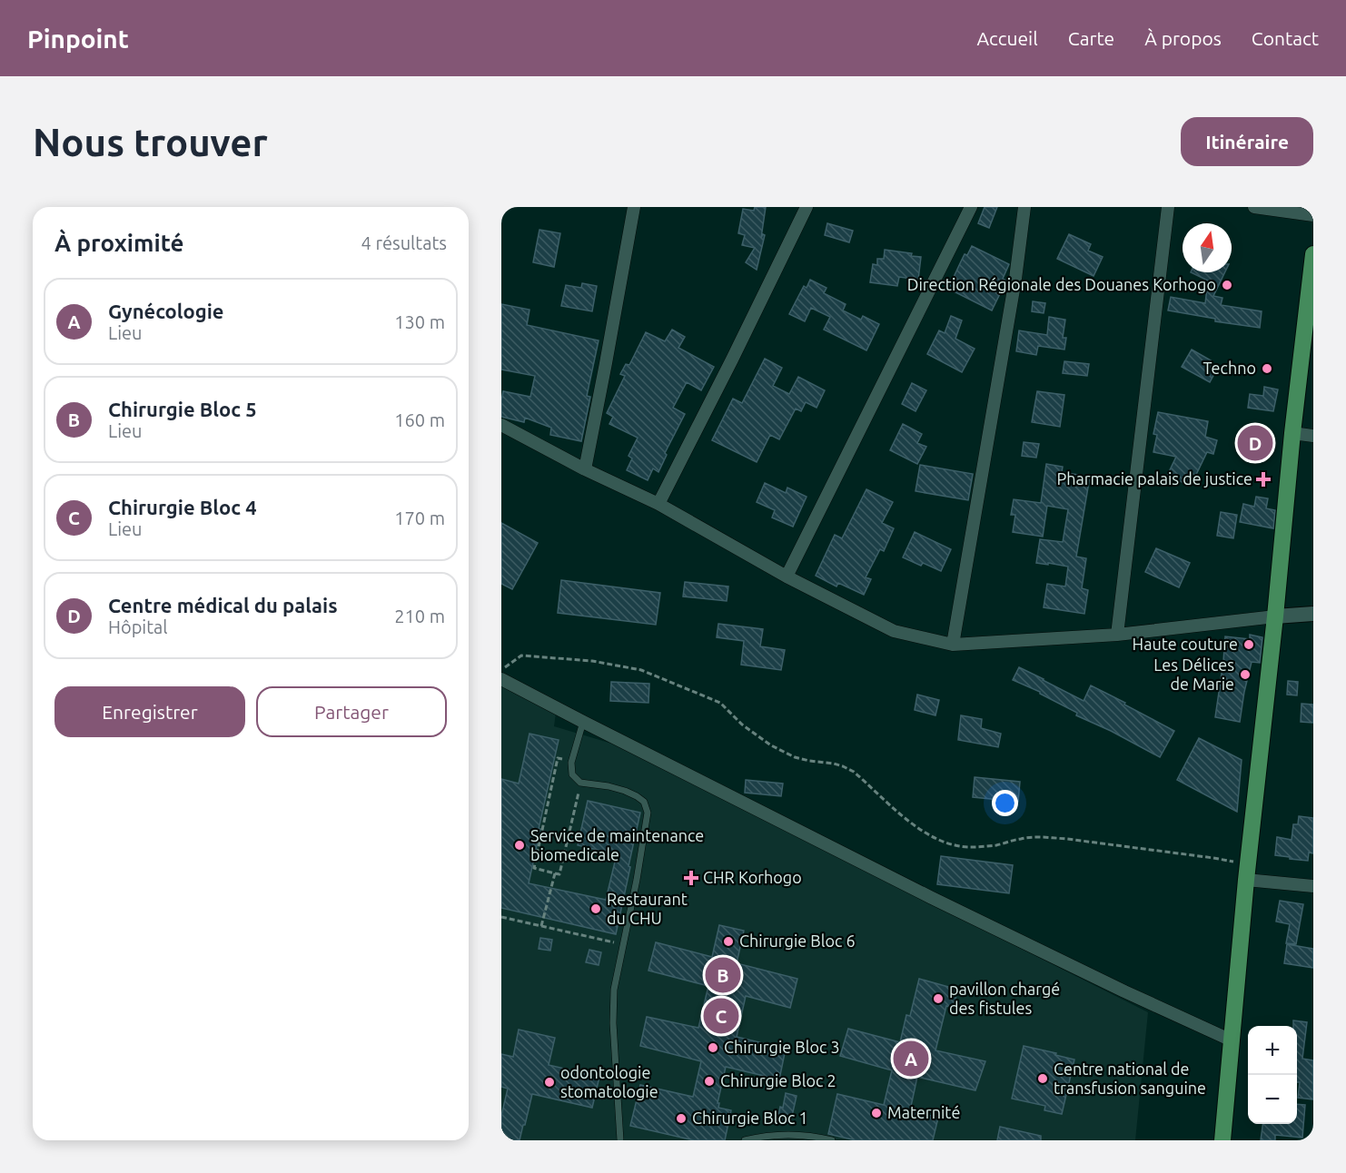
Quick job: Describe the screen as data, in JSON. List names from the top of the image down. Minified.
{"places":{"other":["Direction Régionale des Douanes Korhogo","Techno","Haute couture","Les Délices de Marie","Service de maintenance biomedicale","Restaurant du CHU","Chirurgie Bloc 6","pavillon chargé des fistules","Chirurgie Bloc 3","Centre national de transfusion sanguine","Chirurgie Bloc 2","odontologie stomatologie","Maternité","Chirurgie Bloc 1"],"health":["Pharmacie palais de justice","CHR Korhogo"]},"north":"top","page":{"header":"Pinpoint","nav":["Accueil","Carte","À propos","Contact"],"buttons":["Itinéraire",["Enregistrer","Partager"]],"title":"Nous trouver","heading":["À proximité","4 résultats"],"list":[{"mark":"A","name":"Gynécologie","note":"Lieu","value":"130 m"},{"mark":"B","name":"Chirurgie Bloc 5","note":"Lieu","value":"160 m"},{"mark":"C","name":"Chirurgie Bloc 4","note":"Lieu","value":"170 m"},{"mark":"D","name":"Centre médical du palais","note":"Hôpital","value":"210 m"}],"pins":["D","B","C","A"],"map_buttons":["+","−"]}}
